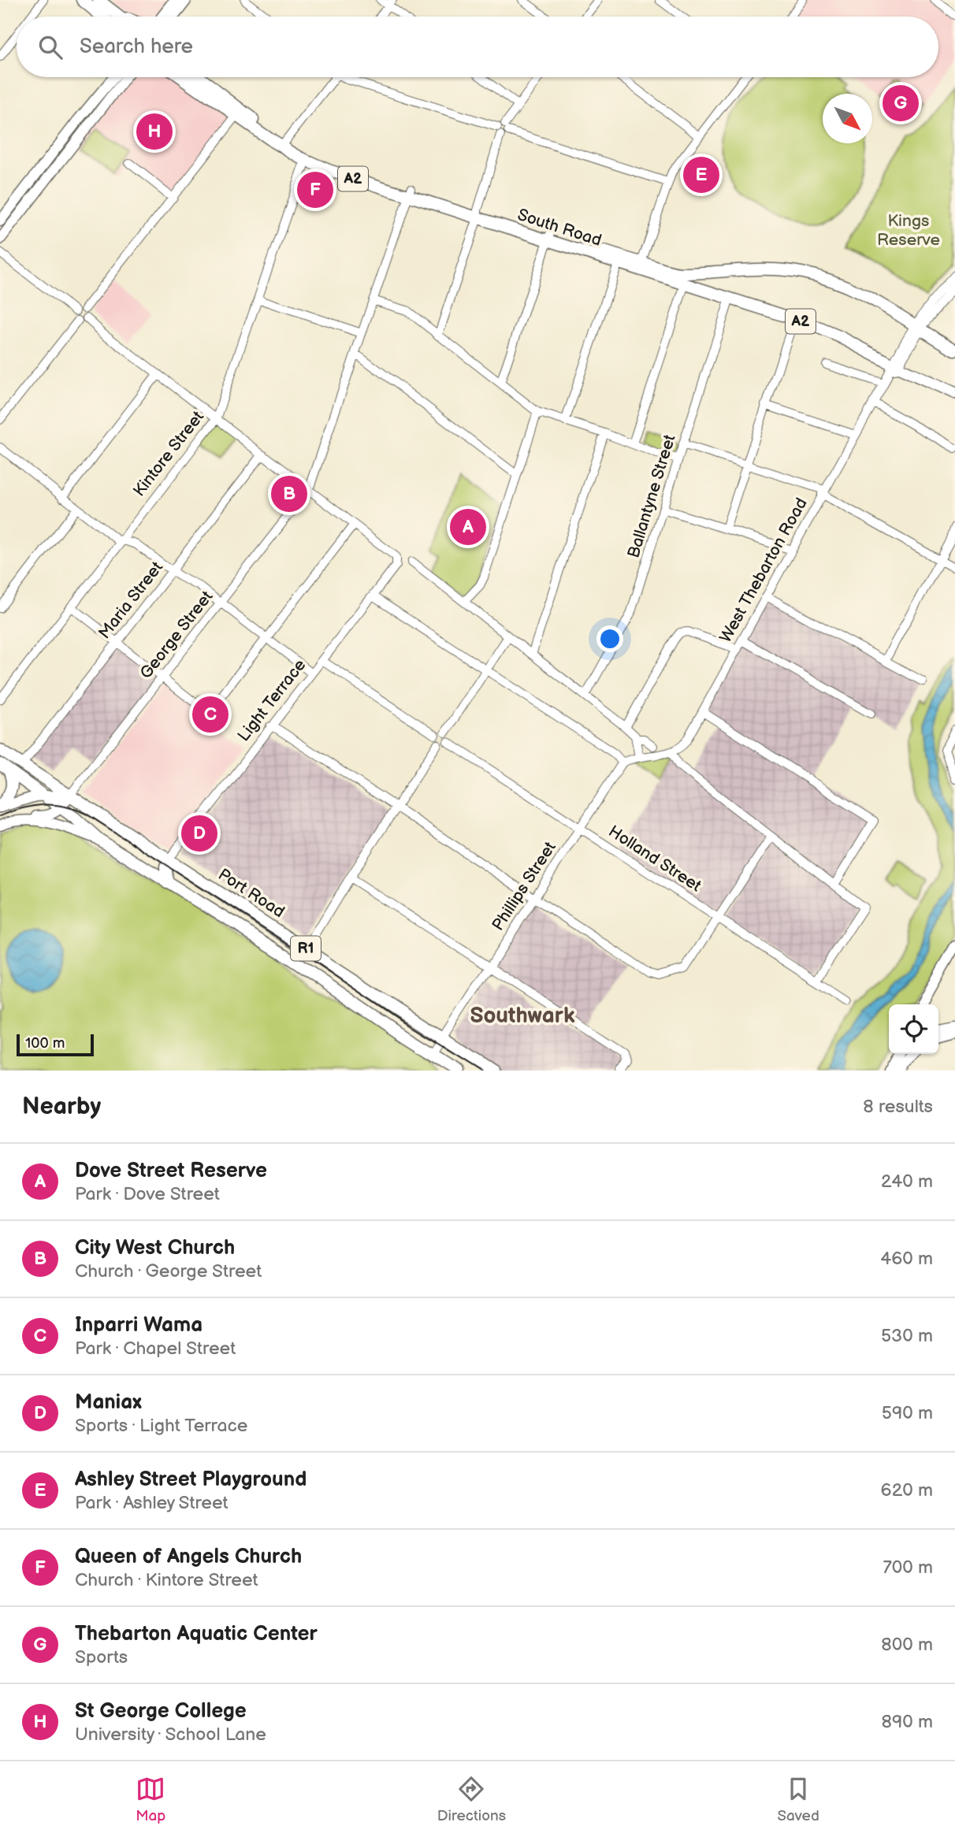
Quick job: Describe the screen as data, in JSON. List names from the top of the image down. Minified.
{"streets":{"highway":["A2","South Road","Port Road","R1"],"street":["Kintore Street","Ballantyne Street","West Thebarton Road","Maria Street","George Street","Light Terrace","Holland Street","Phillips Street"]},"crossings":[["South Road","Kintore Street"],["South Road","Ballantyne Street"],["South Road","West Thebarton Road"],["South Road","George Street"],["Maria Street","R1"],["George Street","Port Road"],["George Street","R1"],["Light Terrace","Port Road"],["Holland Street","Phillips Street"],["Phillips Street","Port Road"],["Port Road","R1"]],"districts":["Southwark"],"parks":["Kings Reserve"],"scale_bar":"100 m","north":"bottom right","page":{"search":"Search here","pins":["G","H","E","F","B","A","C","D"],"scale":"100 m","heading":["Nearby","8 results"],"list":[{"mark":"A","name":"Dove Street Reserve","note":"Park · Dove Street","value":"240 m"},{"mark":"B","name":"City West Church","note":"Church · George Street","value":"460 m"},{"mark":"C","name":"Inparri Wama","note":"Park · Chapel Street","value":"530 m"},{"mark":"D","name":"Maniax","note":"Sports · Light Terrace","value":"590 m"},{"mark":"E","name":"Ashley Street Playground","note":"Park · Ashley Street","value":"620 m"},{"mark":"F","name":"Queen of Angels Church","note":"Church · Kintore Street","value":"700 m"},{"mark":"G","name":"Thebarton Aquatic Center","note":"Sports","value":"800 m"},{"mark":"H","name":"St George College","note":"University · School Lane","value":"890 m"}],"nav":["Map","Directions","Saved"]}}
